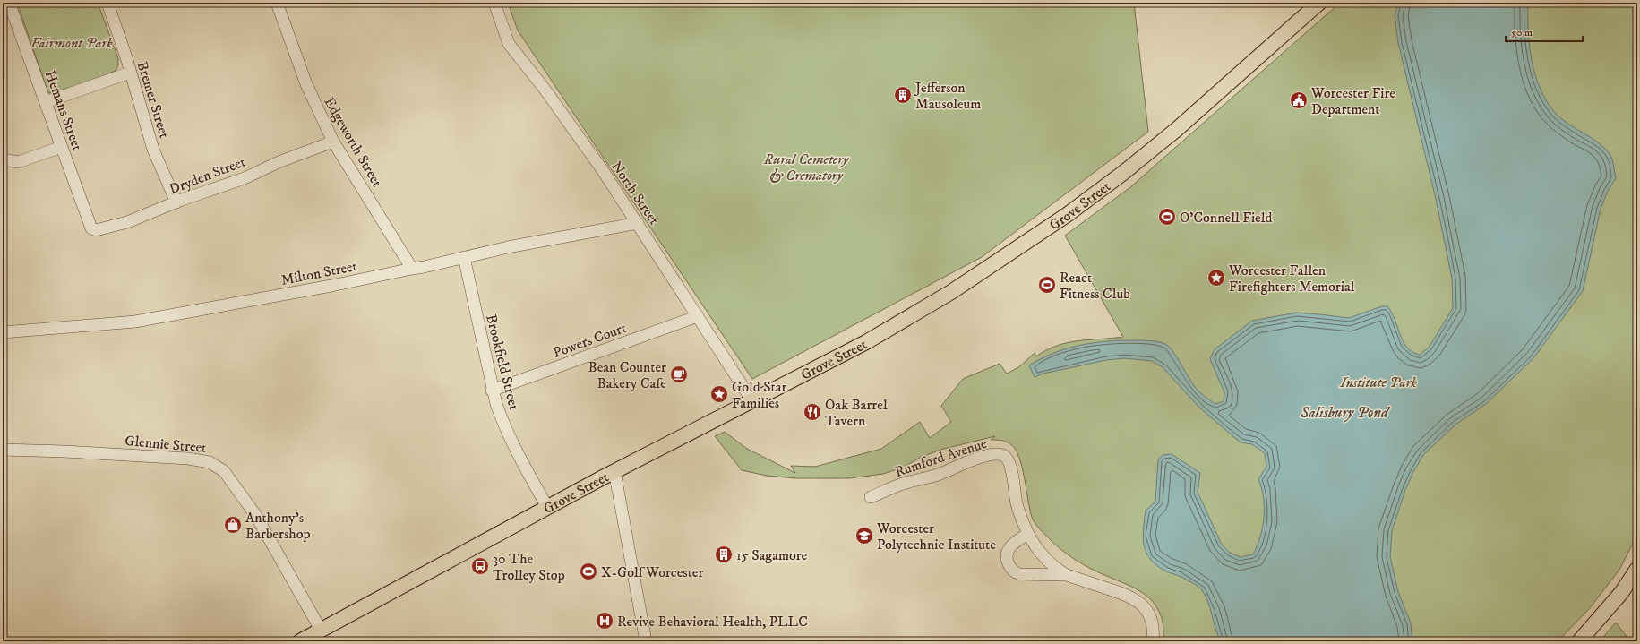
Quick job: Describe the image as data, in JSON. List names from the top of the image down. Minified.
{"streets":{"main road":["Grove Street"],"street":["Bremer Street","Hemans Street","Edgeworth Street","Dryden Street","North Street","Milton Street","Powers Court","Brookfield Street","Glennie Street","Rumford Avenue"]},"crossings":[["Bremer Street","Dryden Street"],["Hemans Street","Dryden Street"],["Edgeworth Street","Dryden Street"],["Edgeworth Street","Milton Street"],["North Street","Grove Street"],["North Street","Milton Street"],["North Street","Powers Court"],["Grove Street","Brookfield Street"],["Grove Street","Glennie Street"],["Milton Street","Brookfield Street"],["Powers Court","Brookfield Street"]],"water":["Salisbury Pond"],"parks":["Fairmont Park","Rural Cemetery & Crematory","Institute Park"],"places":{"building":["Jefferson Mausoleum","15 Sagamore"],"public building":["Worcester Fire Department"],"sports":["O'Connell Field","React Fitness Club","X-Golf Worcester"],"place":["Worcester Fallen Firefighters Memorial","Gold Star Families"],"cafe":["Bean Counter Bakery Cafe"],"restaurant":["Oak Barrel Tavern"],"shop":["Anthony’s Barbershop"],"school or university":["Worcester Polytechnic Institute"],"bus stop":["30 The Trolley Stop"],"hospital":["Revive Behavioral Health, PLLC"]},"scale_bar":"50 m"}
